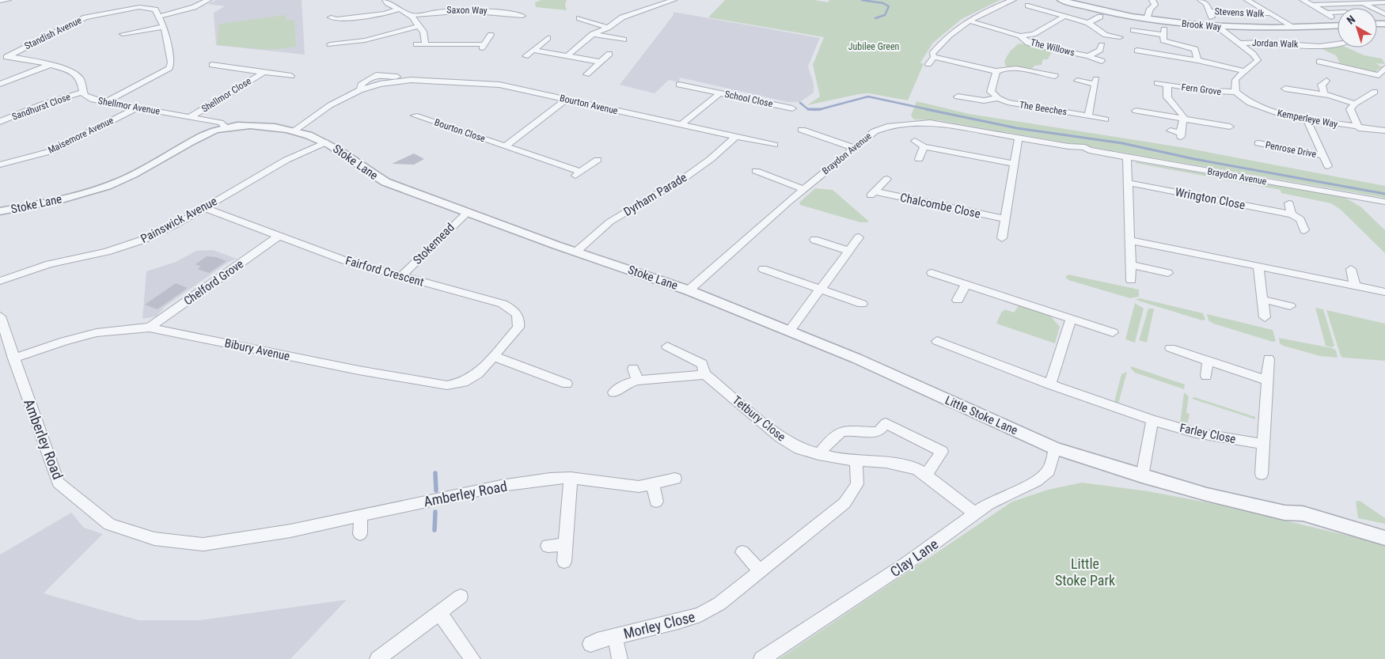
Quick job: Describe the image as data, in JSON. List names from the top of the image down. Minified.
{"streets":{"street":["Saxon Way","Stevens Walk","Brook Way","Standish Avenue","Jordan Walk","The Willows","Fern Grove","Shellmor Close","School Close","Bourton Avenue","Shellmor Avenue","Sandhurst Close","The Beeches","Kemperleye Way","Bourton Close","Maisemore Avenue","Penrose Drive","Braydon Avenue","Stoke Lane","Dyrham Parade","Wrington Close","Chalcombe Close","Painswick Avenue","Stokemead","Fairford Crescent","Chelford Grove","Bibury Avenue","Little Stoke Lane","Tetbury Close","Farley Close","Amberley Road","Clay Lane","Morley Close"]},"crossings":[["Standish Avenue","Shellmor Avenue"],["Fern Grove","Kemperleye Way"],["Shellmor Close","Shellmor Avenue"],["School Close","Bourton Avenue"],["Bourton Avenue","Stoke Lane"],["Bourton Avenue","Dyrham Parade"],["Shellmor Avenue","Sandhurst Close"],["Shellmor Avenue","Maisemore Avenue"],["Shellmor Avenue","Stoke Lane"],["Kemperleye Way","Penrose Drive"],["Braydon Avenue","Stoke Lane"],["Braydon Avenue","Little Stoke Lane"],["Stoke Lane","Dyrham Parade"],["Stoke Lane","Painswick Avenue"],["Stoke Lane","Stokemead"],["Stoke Lane","Little Stoke Lane"],["Painswick Avenue","Fairford Crescent"],["Stokemead","Fairford Crescent"],["Fairford Crescent","Chelford Grove"],["Fairford Crescent","Bibury Avenue"],["Chelford Grove","Bibury Avenue"],["Bibury Avenue","Amberley Road"],["Little Stoke Lane","Clay Lane"],["Tetbury Close","Clay Lane"],["Tetbury Close","Morley Close"]],"parks":["Jubilee Green","Little Stoke Park"],"north":"top left"}
